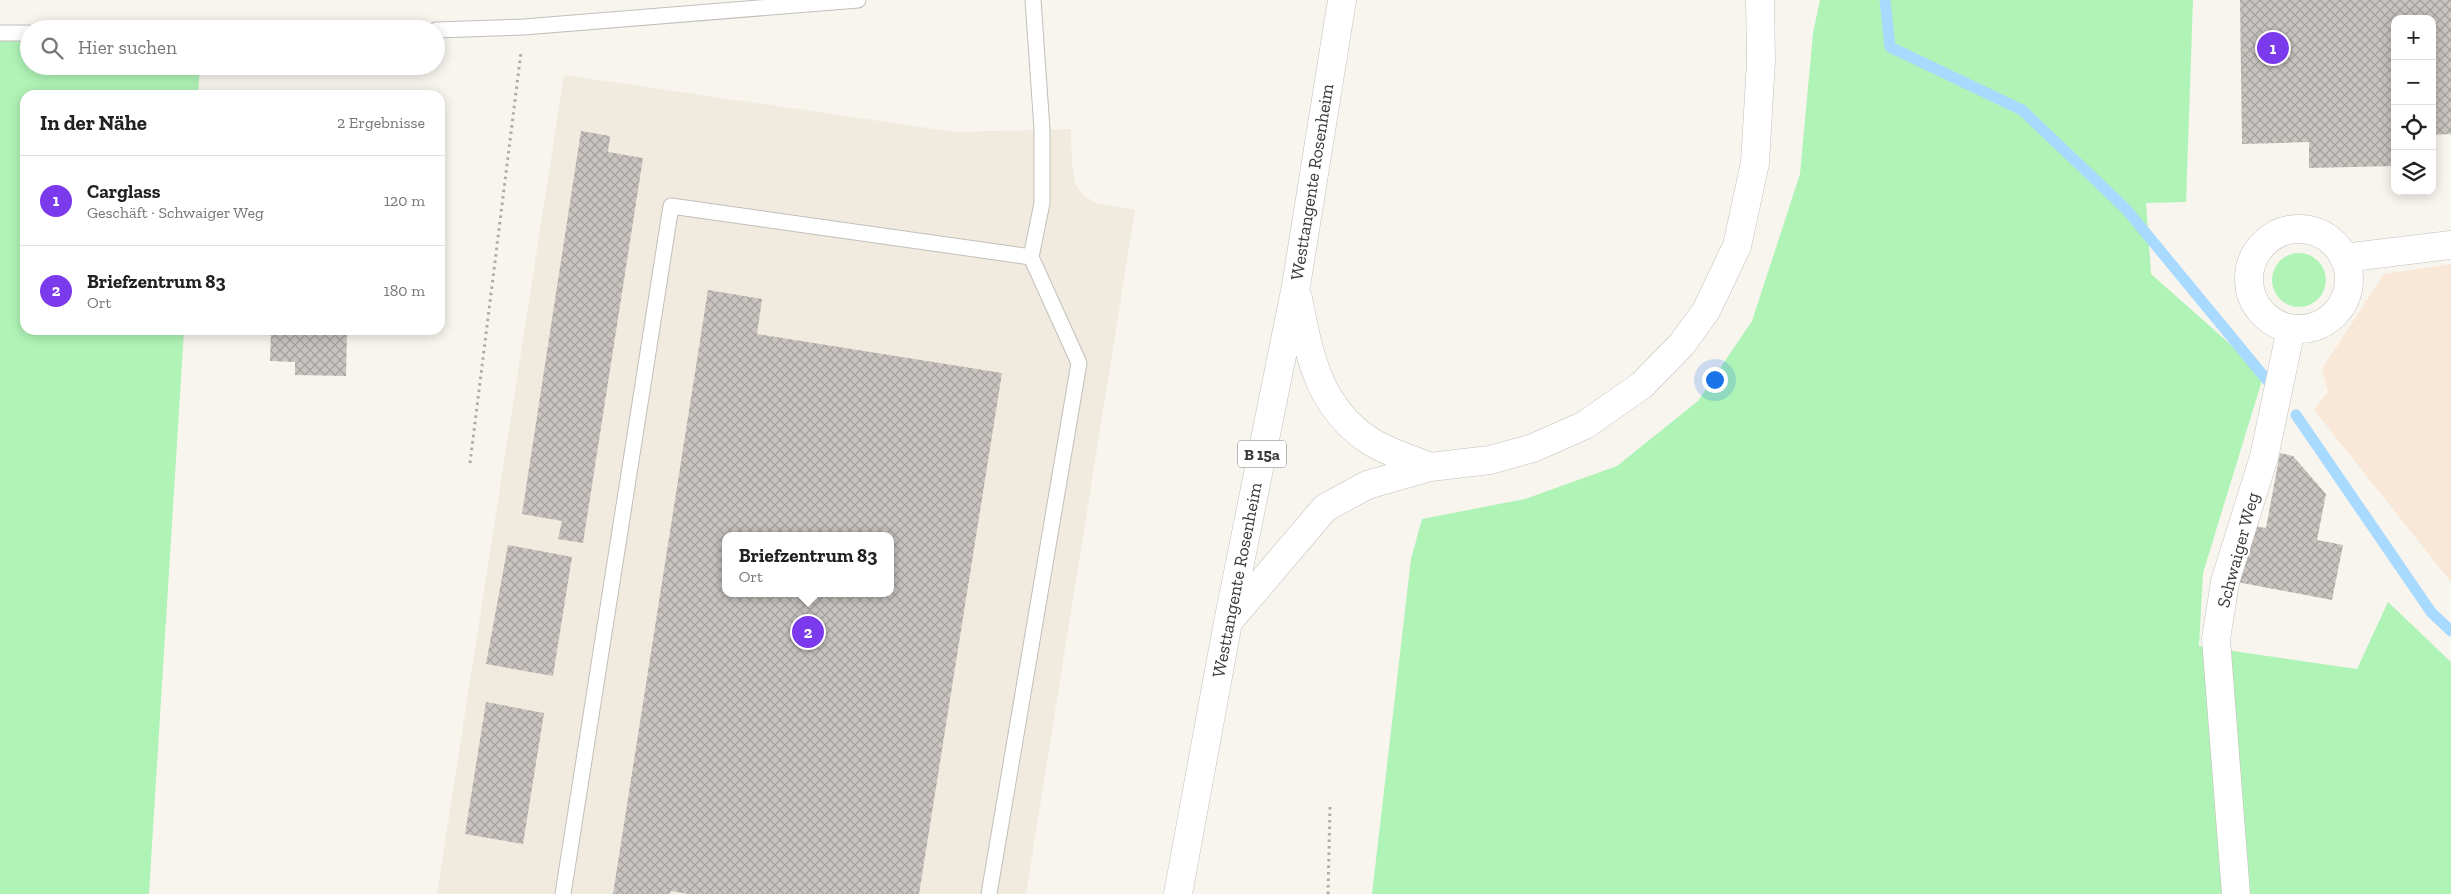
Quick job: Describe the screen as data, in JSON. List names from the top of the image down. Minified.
{"streets":{"main road":["Westtangente Rosenheim","B 15a","Schwaiger Weg"]},"page":{"map_buttons":["+","−"],"search":"Hier suchen","pins":["1","2"],"heading":["In der Nähe","2 Ergebnisse"],"list":[{"mark":"1","name":"Carglass","note":"Geschäft · Schwaiger Weg","value":"120 m"},{"mark":"2","name":"Briefzentrum 83","note":"Ort","value":"180 m"}],"popup":["Briefzentrum 83","Ort"]}}
